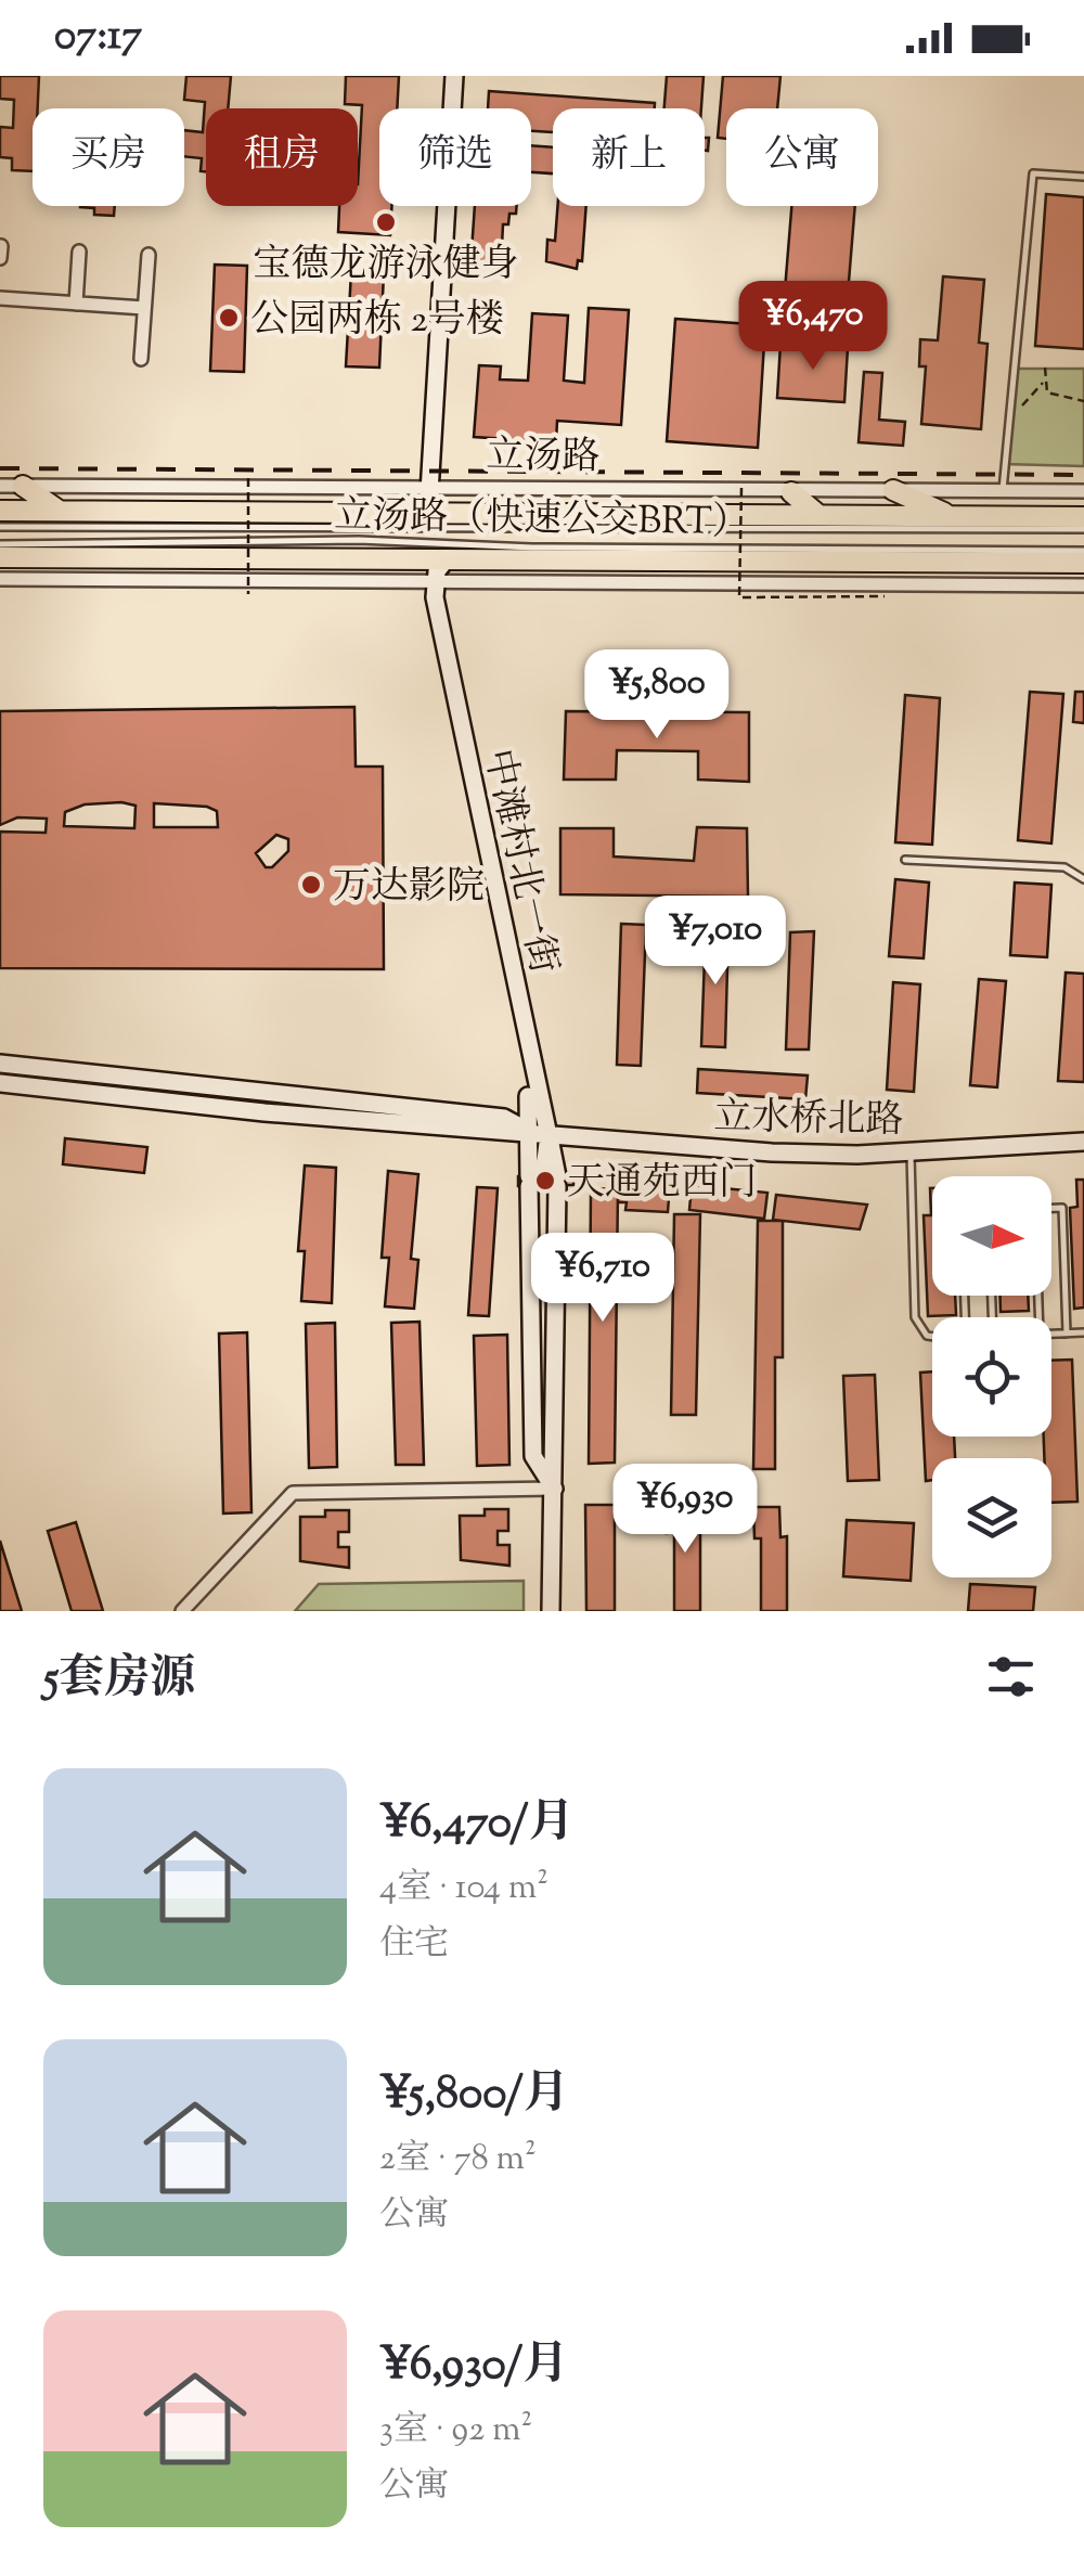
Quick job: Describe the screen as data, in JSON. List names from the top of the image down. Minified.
{"streets":{"main road":["立汤路"],"street":["中滩村北一街","立水桥北路"],"lane":["立汤路（快速公交BRT）"]},"crossings":[["中滩村北一街","立水桥北路"]],"places":["宝德龙游泳健身","公园两栋 2号楼","万达影院","天通苑西门"],"north":"right","page":{"status":"07:17","chip":["买房","租房","筛选","新上","公寓"],"price":["¥6,470","¥5,800","¥7,010","¥6,710","¥6,930"],"heading":"5套房源","list":[{"name":"¥6,470/月","note":"4室 · 104 m² · 住宅"},{"name":"¥5,800/月","note":"2室 · 78 m² · 公寓"},{"name":"¥6,930/月","note":"3室 · 92 m² · 公寓"}]}}
